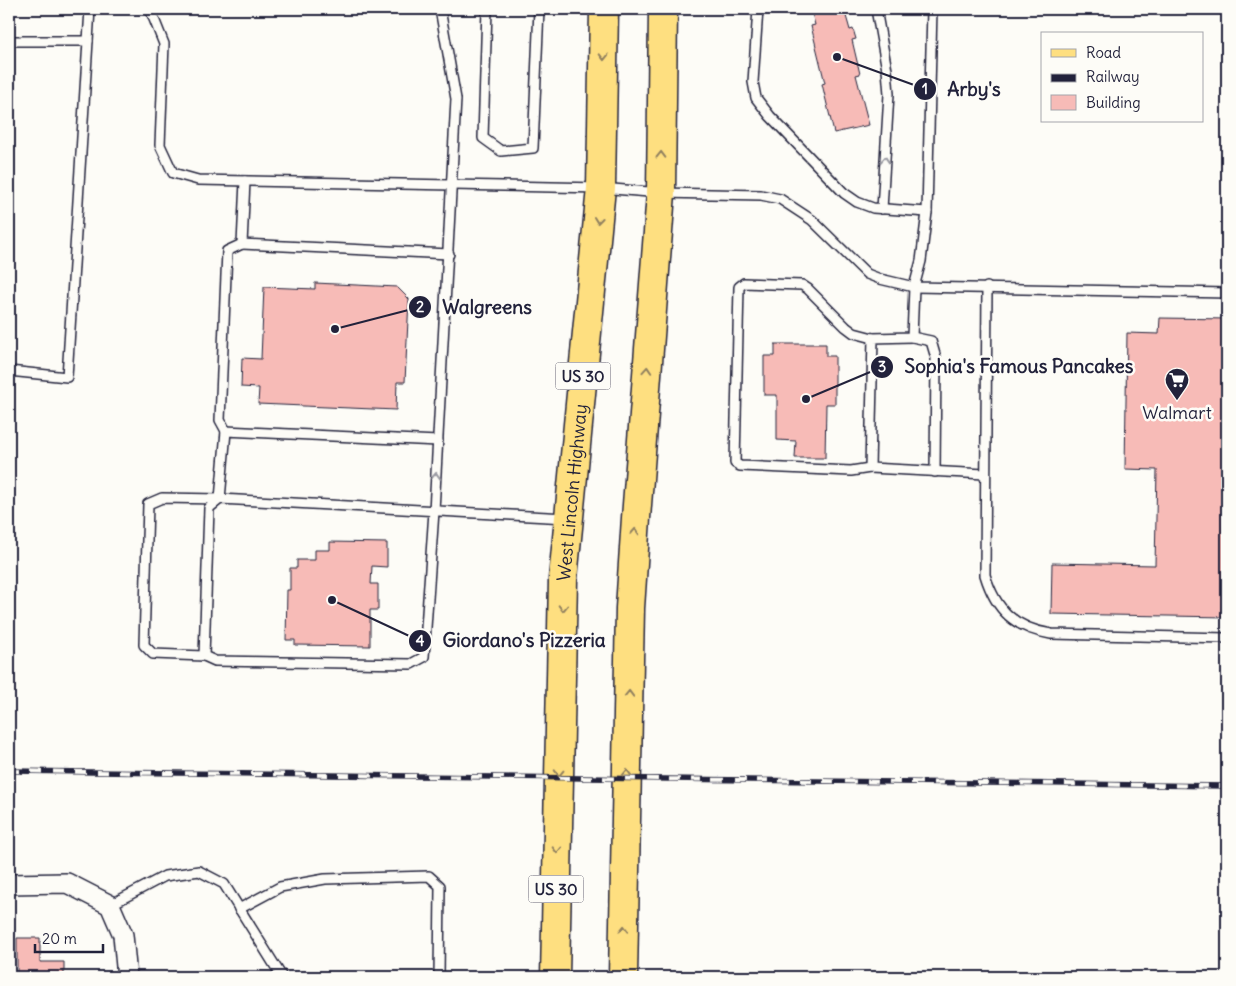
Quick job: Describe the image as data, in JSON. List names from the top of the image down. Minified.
{"streets":{"main road":["US 30","West Lincoln Highway"]},"places":{"other":["Arby's","Walgreens","Sophia's Famous Pancakes","Giordano's Pizzeria"],"supermarket":["Walmart"]},"legend":["Road","Railway","Building"],"scale_bar":"20 m"}
